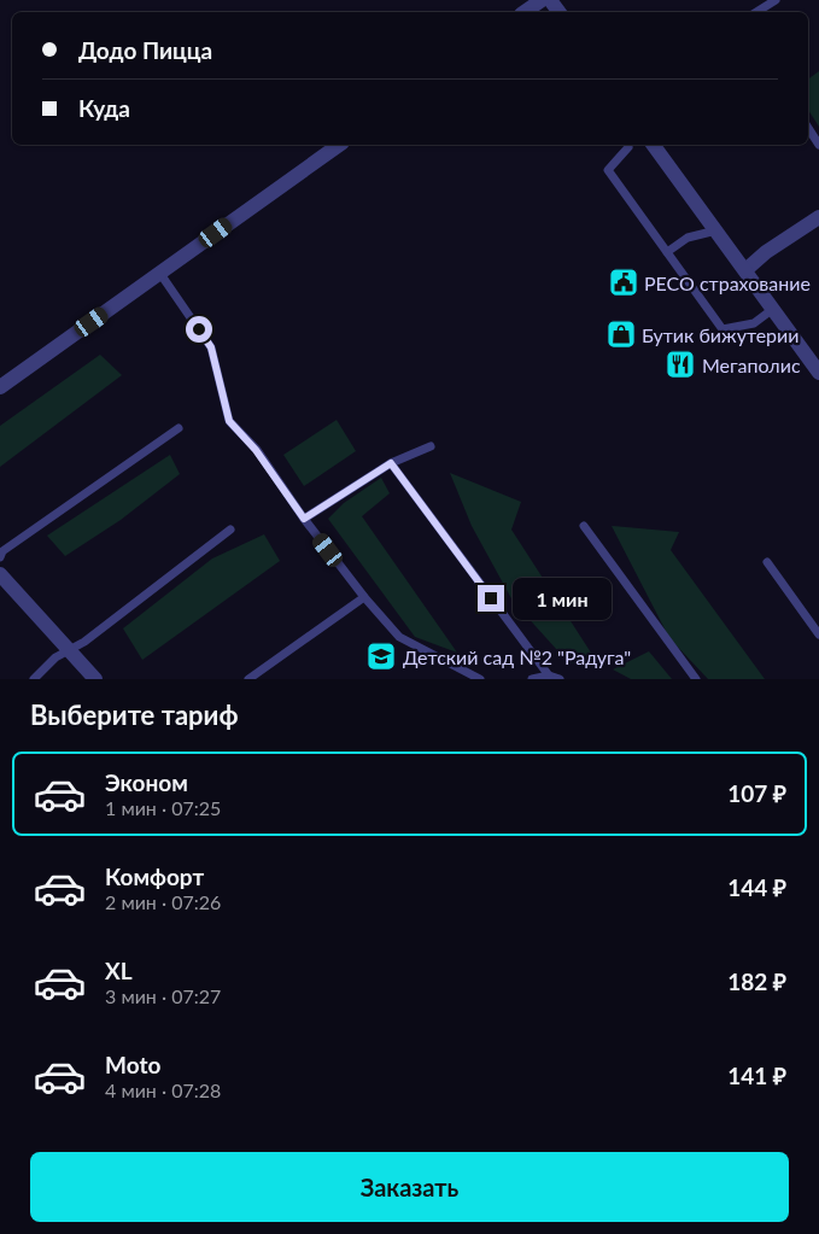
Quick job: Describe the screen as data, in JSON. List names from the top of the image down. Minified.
{"places":{"public building":["РЕСО страхование"],"shop":["Бутик бижутерии"],"restaurant":["Мегаполис"],"school or university":["Детский сад №2 \"Радуга\""]},"page":{"banner":["Додо Пицца","Куда"],"bubble":"1 мин","heading":"Выберите тариф","list":[{"name":"Эконом","note":"1 мин · 07:25","value":"107 ₽"},{"name":"Комфорт","note":"2 мин · 07:26","value":"144 ₽"},{"name":"XL","note":"3 мин · 07:27","value":"182 ₽"},{"name":"Moto","note":"4 мин · 07:28","value":"141 ₽"}],"buttons":"Заказать"}}
